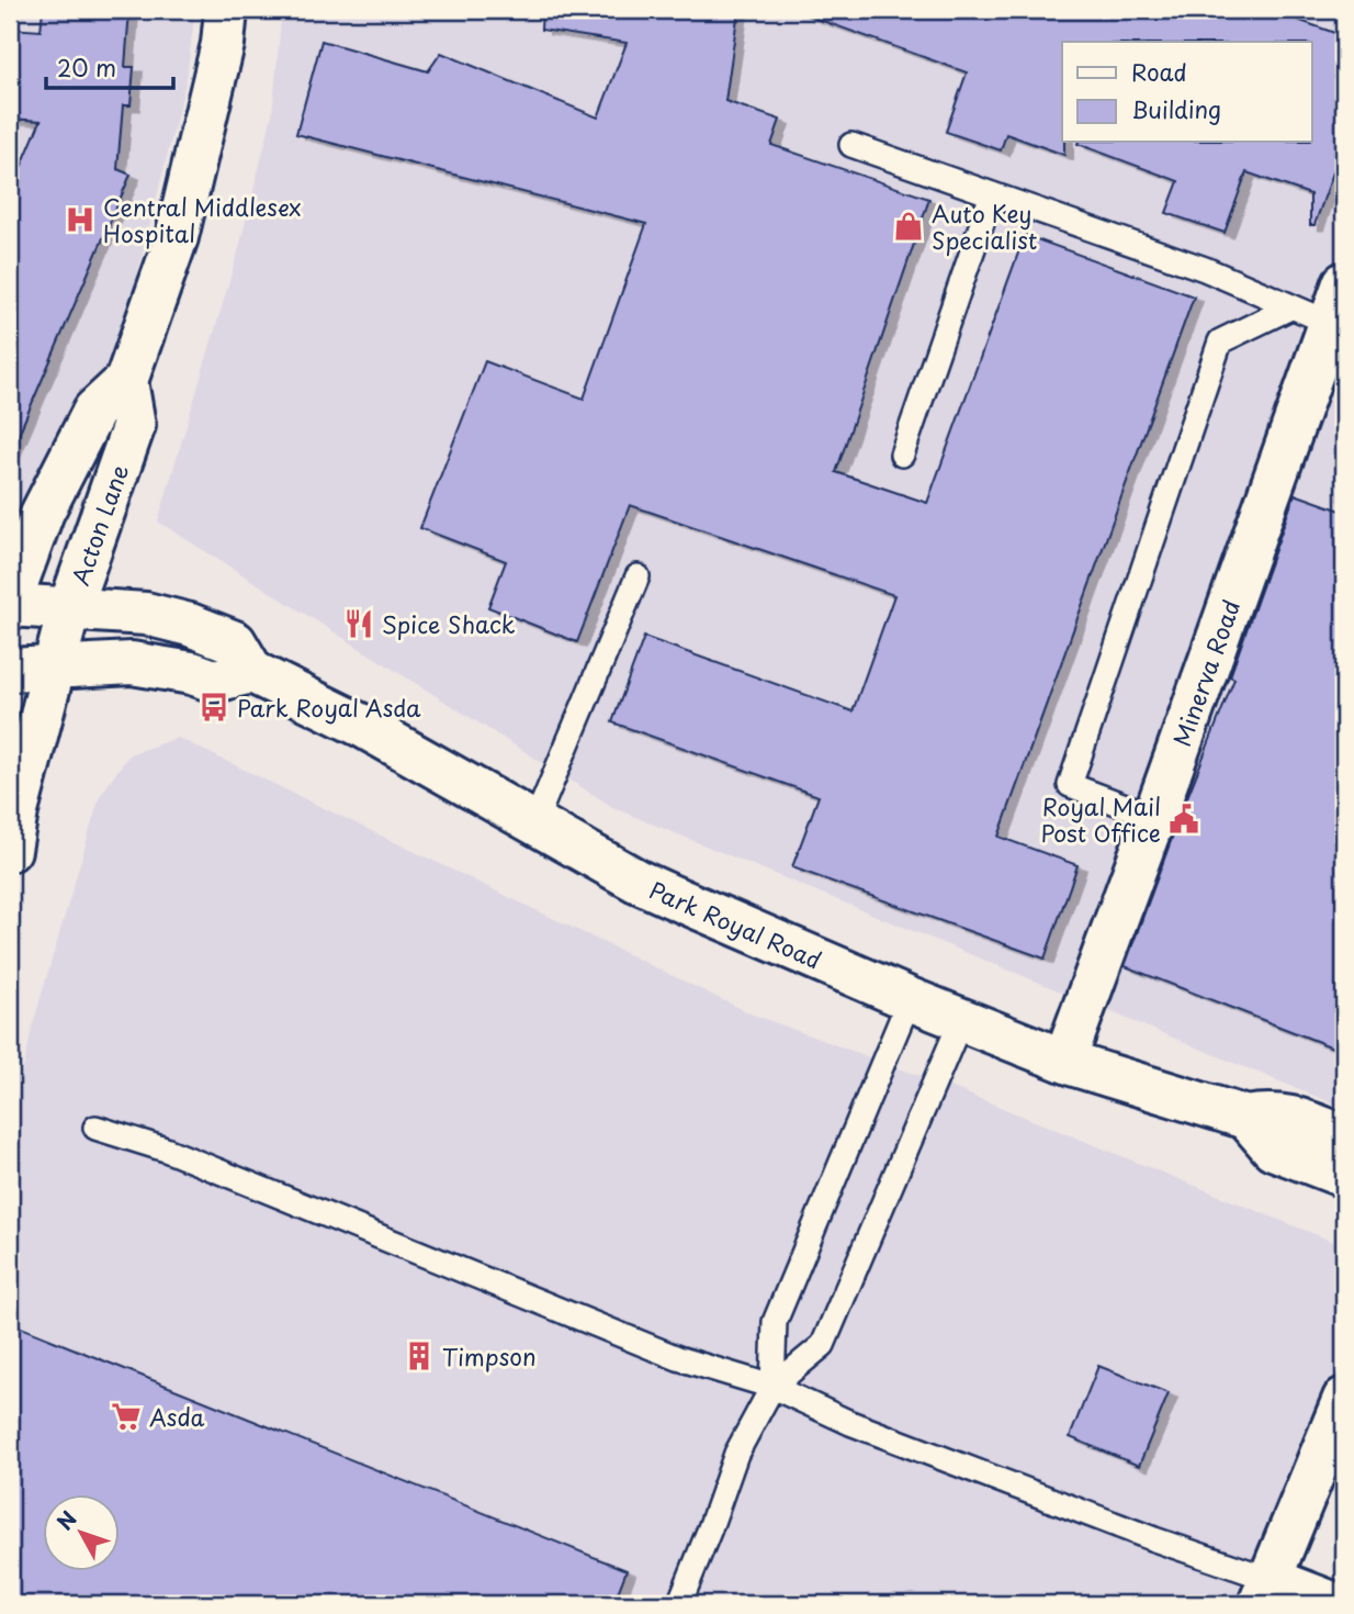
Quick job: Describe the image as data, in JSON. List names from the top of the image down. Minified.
{"streets":{"main road":["Acton Lane","Minerva Road","Park Royal Road"]},"crossings":[["Acton Lane","Park Royal Road"],["Minerva Road","Park Royal Road"]],"places":{"hospital":["Central Middlesex Hospital"],"shop":["Auto Key Specialist"],"restaurant":["Spice Shack"],"bus stop":["Park Royal Asda"],"public building":["Royal Mail Post Office"],"building":["Timpson"],"supermarket":["Asda"]},"legend":["Road","Building"],"scale_bar":"20 m","north":"top left"}
